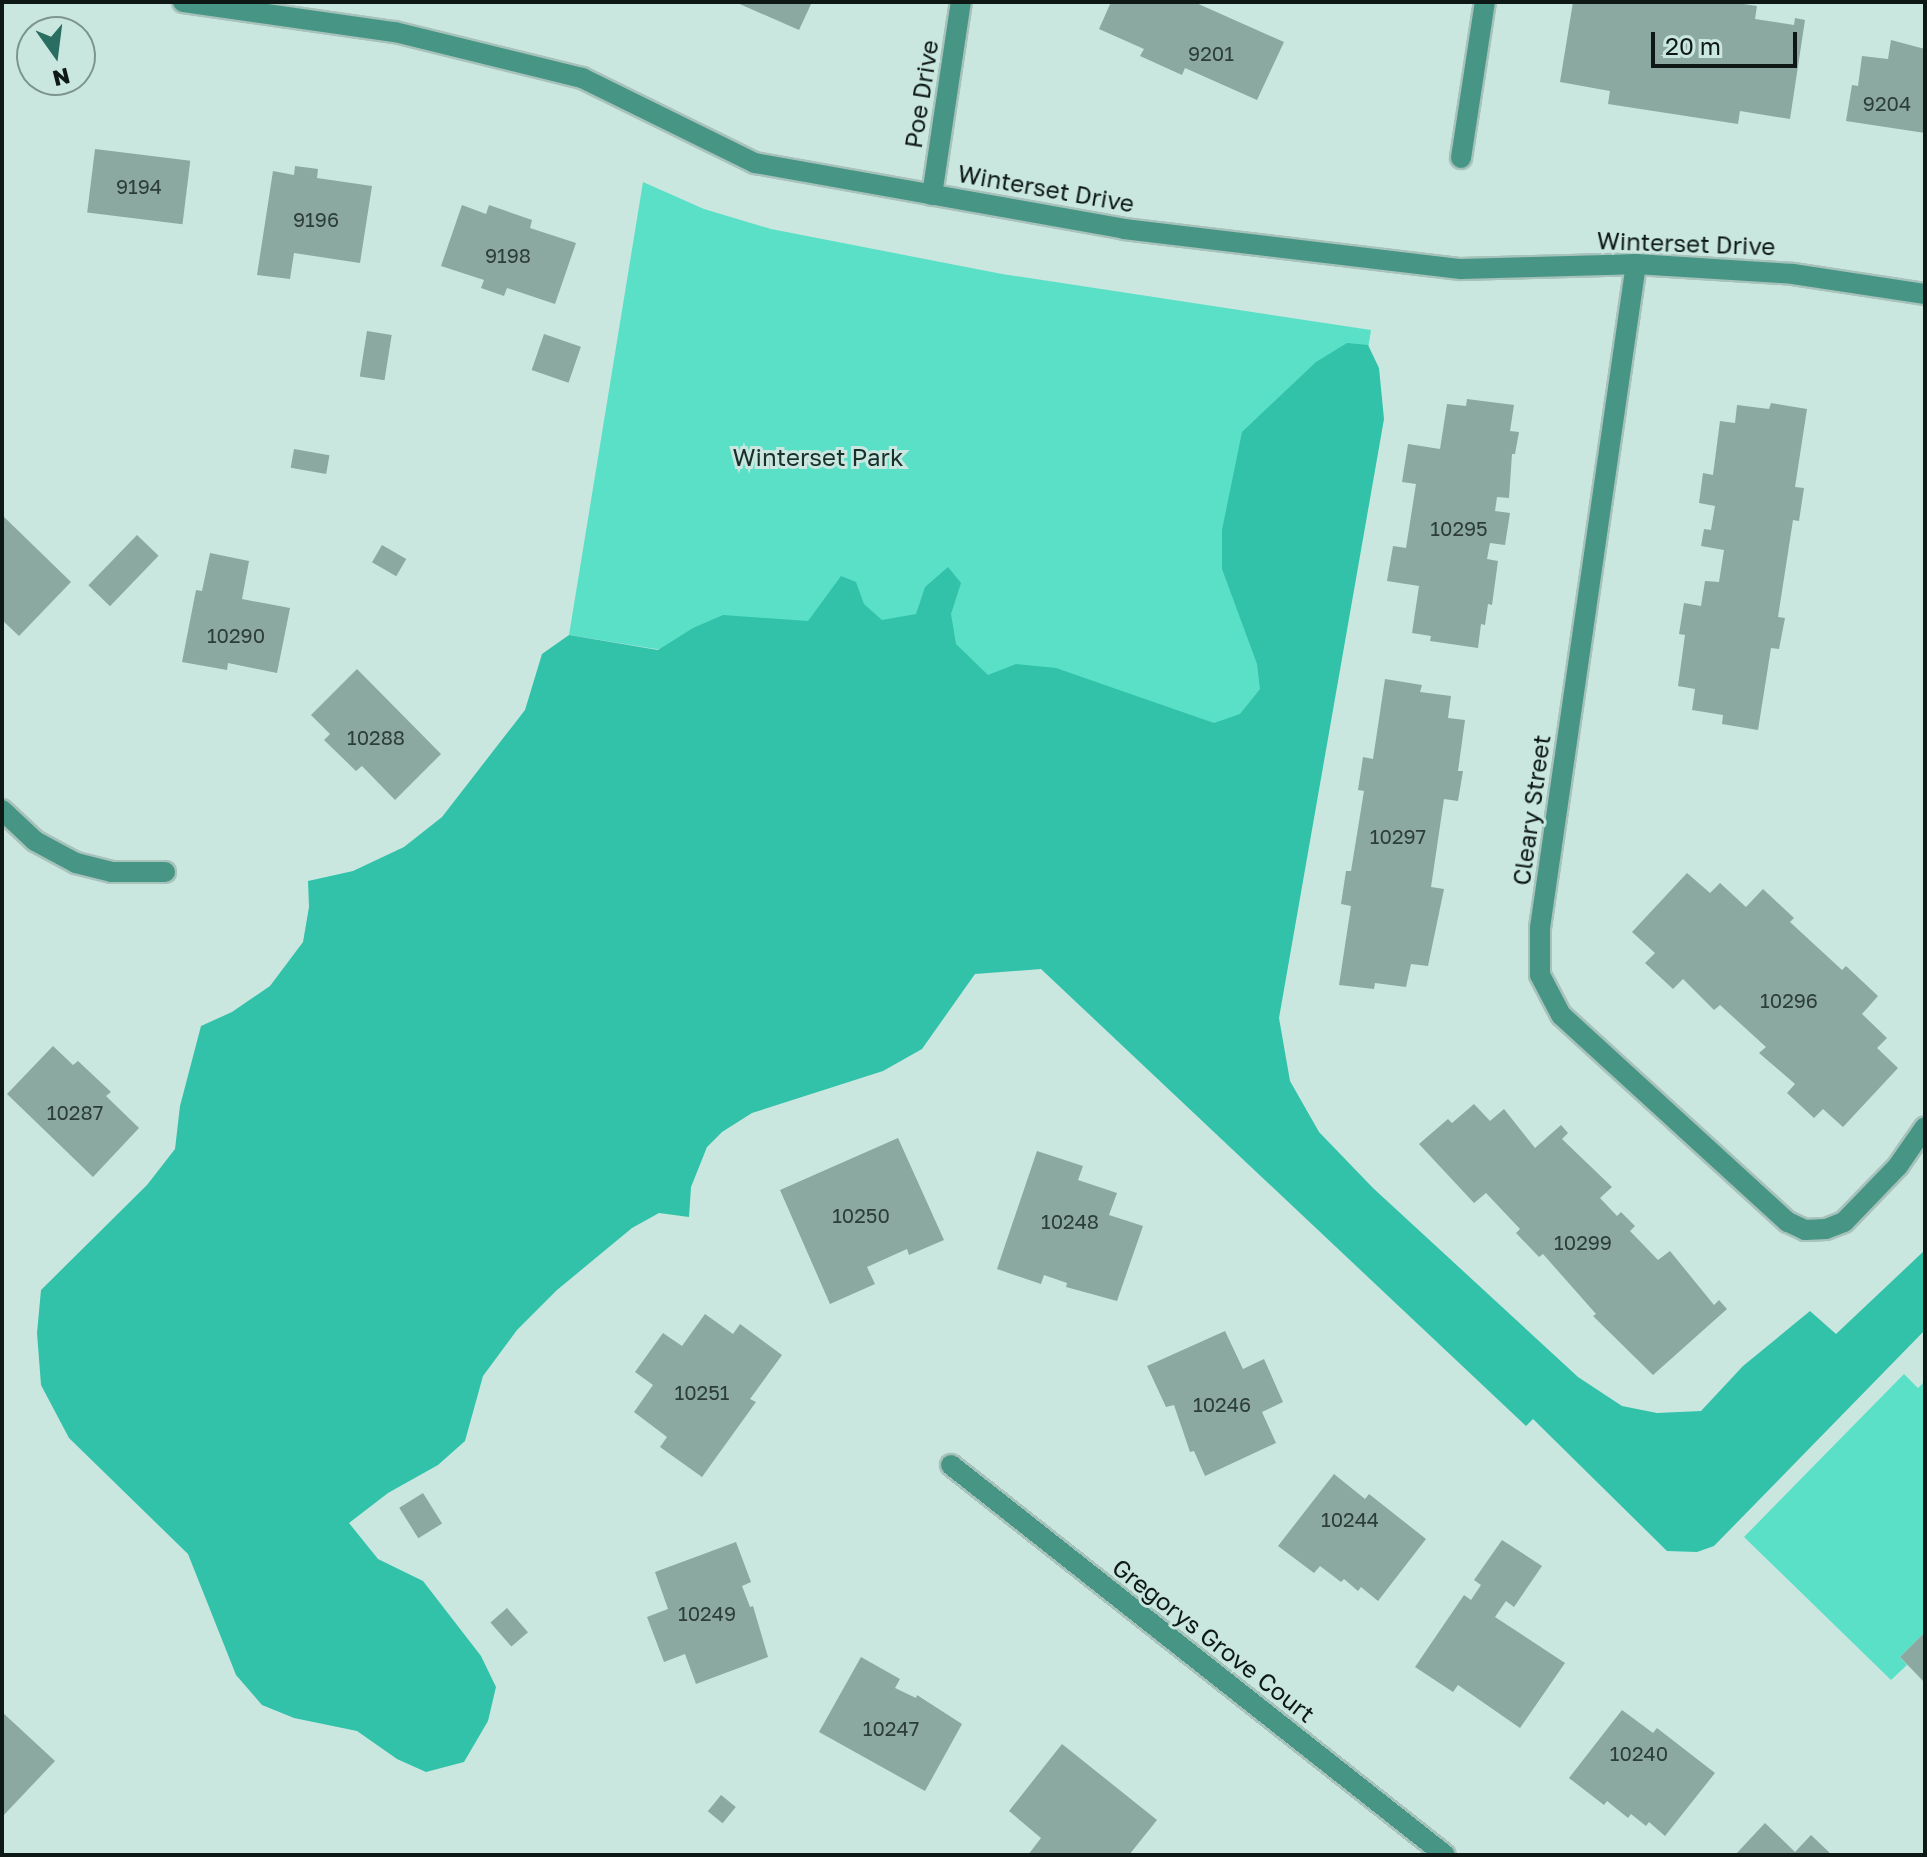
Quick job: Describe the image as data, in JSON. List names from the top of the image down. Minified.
{"streets":{"street":["Poe Drive","Winterset Drive","Cleary Street","Gregorys Grove Court"]},"crossings":[["Poe Drive","Winterset Drive"],["Winterset Drive","Cleary Street"]],"parks":["Winterset Park"],"house_numbers":["9201","9204","9194","9196","9198","10295","10290","10288","10297","10296","10287","10250","10248","10299","10251","10246","10244","10249","10247","10240"],"scale_bar":"20 m","north":"bottom"}
